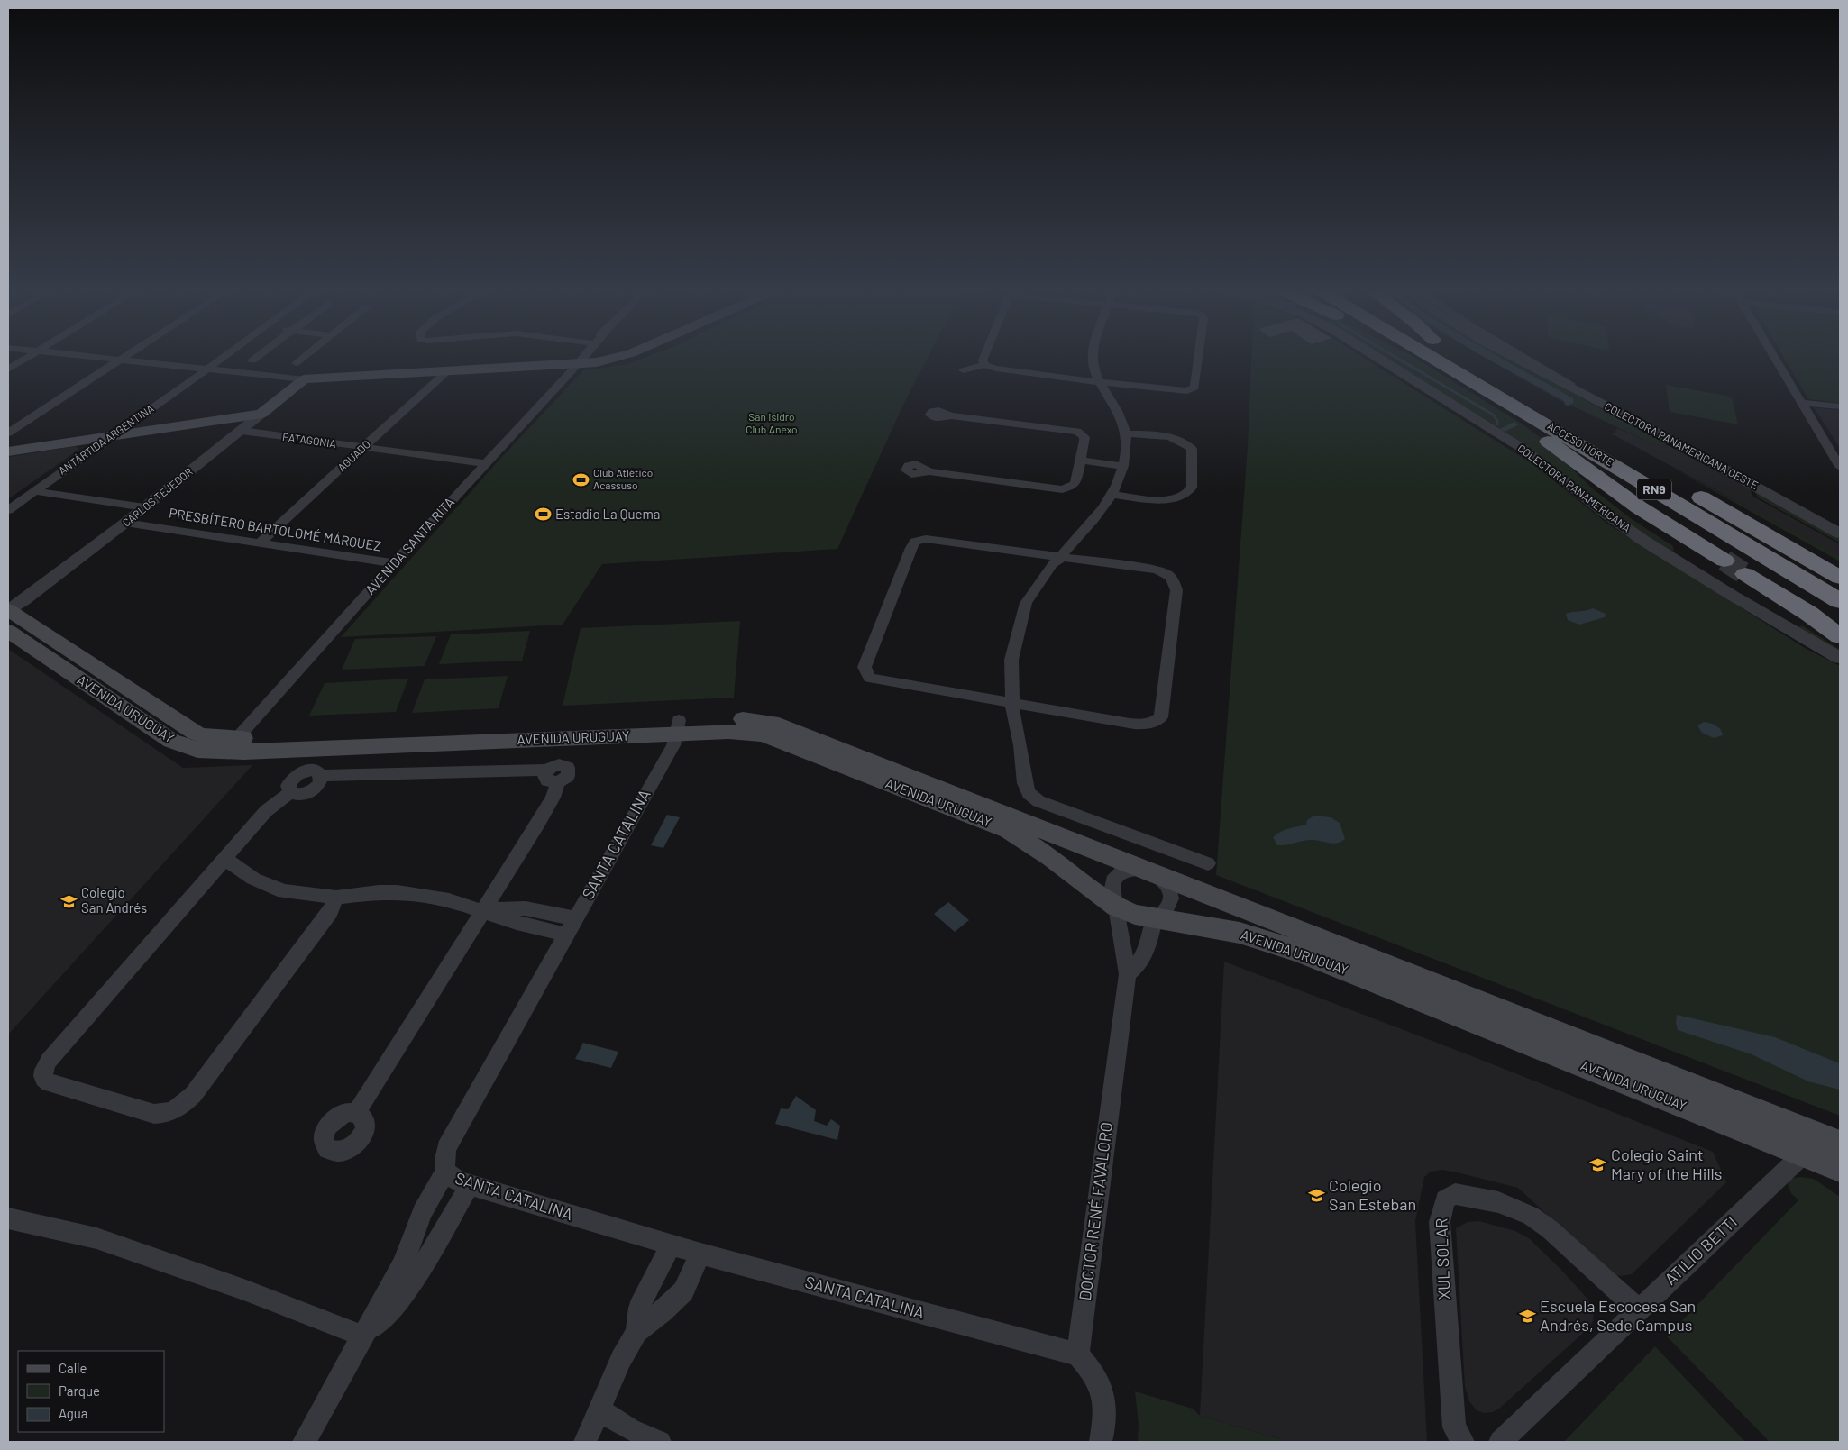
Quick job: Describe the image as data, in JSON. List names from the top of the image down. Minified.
{"streets":{"highway":["ACCESO NORTE","RN9"],"main road":["CARLOS TEJEDOR","AVENIDA URUGUAY"],"street":["ANTÁRTIDA ARGENTINA","PATAGONIA","COLECTORA PANAMERICANA OESTE","AGUADO","COLECTORA PANAMERICANA","PRESBÍTERO BARTOLOMÉ MÁRQUEZ","AVENIDA SANTA RITA","SANTA CATALINA","DOCTOR RENÉ FAVALORO","ATILIO BETTI","XUL SOLAR"]},"crossings":[["PATAGONIA","AGUADO"],["PATAGONIA","CARLOS TEJEDOR"],["PATAGONIA","AVENIDA SANTA RITA"],["AGUADO","PRESBÍTERO BARTOLOMÉ MÁRQUEZ"],["CARLOS TEJEDOR","PRESBÍTERO BARTOLOMÉ MÁRQUEZ"],["CARLOS TEJEDOR","AVENIDA URUGUAY"],["PRESBÍTERO BARTOLOMÉ MÁRQUEZ","AVENIDA SANTA RITA"],["AVENIDA SANTA RITA","AVENIDA URUGUAY"],["AVENIDA URUGUAY","SANTA CATALINA"],["AVENIDA URUGUAY","DOCTOR RENÉ FAVALORO"],["AVENIDA URUGUAY","ATILIO BETTI"],["SANTA CATALINA","DOCTOR RENÉ FAVALORO"],["ATILIO BETTI","XUL SOLAR"]],"parks":["San Isidro Club Anexo"],"places":{"sports":["Club Atlético Acassuso","Estadio La Quema"],"school or university":["Colegio San Andrés","Colegio Saint Mary of the Hills","Colegio San Esteban","Escuela Escocesa San Andrés, Sede Campus"]},"legend":["Calle","Parque","Agua"]}
